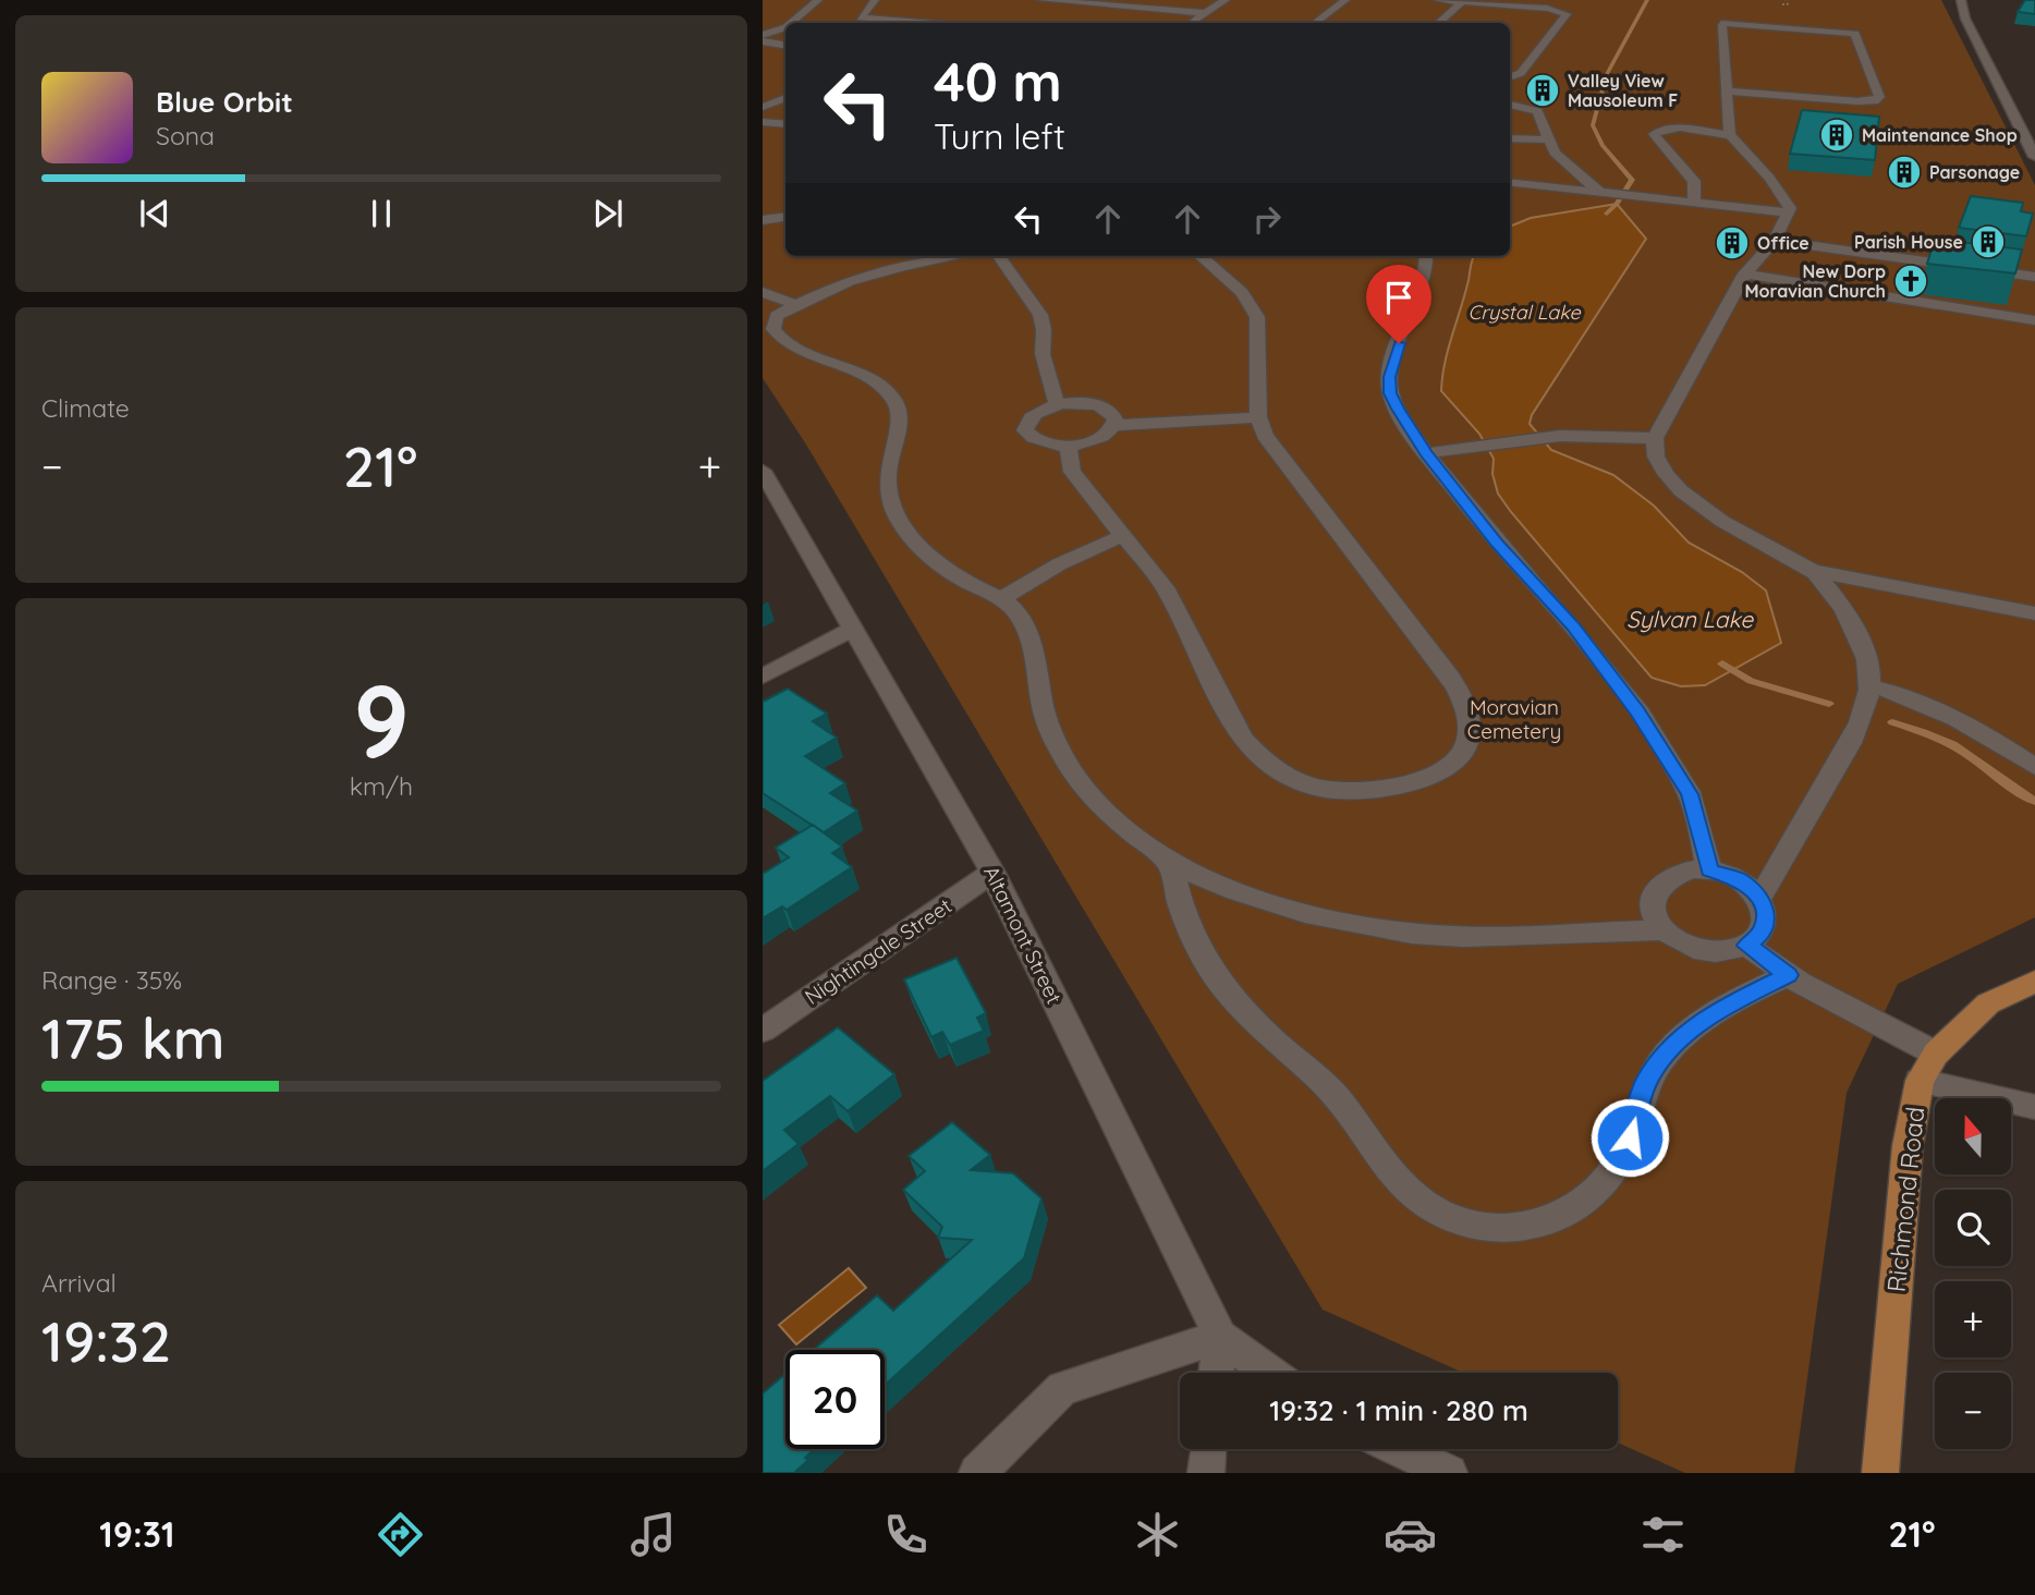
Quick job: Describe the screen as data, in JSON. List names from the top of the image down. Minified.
{"streets":{"main road":["Richmond Road"],"street":["Altamont Street","Nightingale Street"]},"crossings":[["Altamont Street","Nightingale Street"]],"water":["Crystal Lake","Sylvan Lake"],"parks":["Moravian Cemetery"],"places":{"building":["Valley View Mausoleum F","Maintenance Shop","Parsonage","Parish House","Office"],"church":["New Dorp Moravian Church"]},"north":"top","page":{"turn":["40 m","Turn left"],"song":["Blue Orbit","Sona"],"tile":["Climate",["9","km/h"],["Range · 35%","175 km"],["Arrival","19:32"]],"heat":["−","21°","+"],"map_buttons":["+","−"],"limit":"20","trip":"19:32 · 1 min · 280 m","tabs":["19:31","21°"]}}
